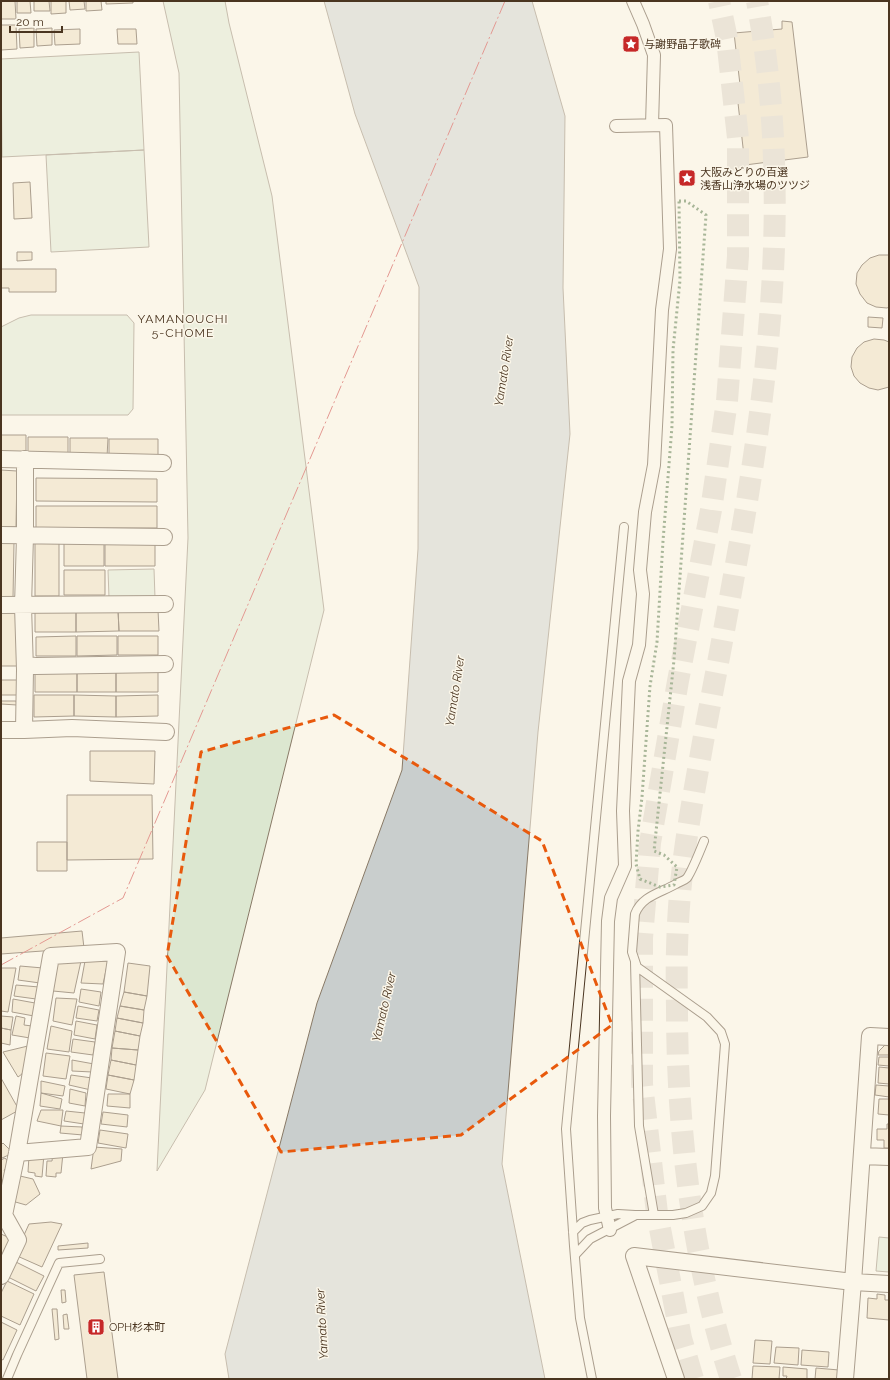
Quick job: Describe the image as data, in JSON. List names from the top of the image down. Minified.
{"districts":["YAMANOUCHI 5-CHOME"],"water":["Yamato River"],"places":{"place":["与謝野晶子歌碑","大阪みどりの百選 浅香山浄水場のツツジ"],"building":["OPH杉本町"]},"scale_bar":"20 m"}
